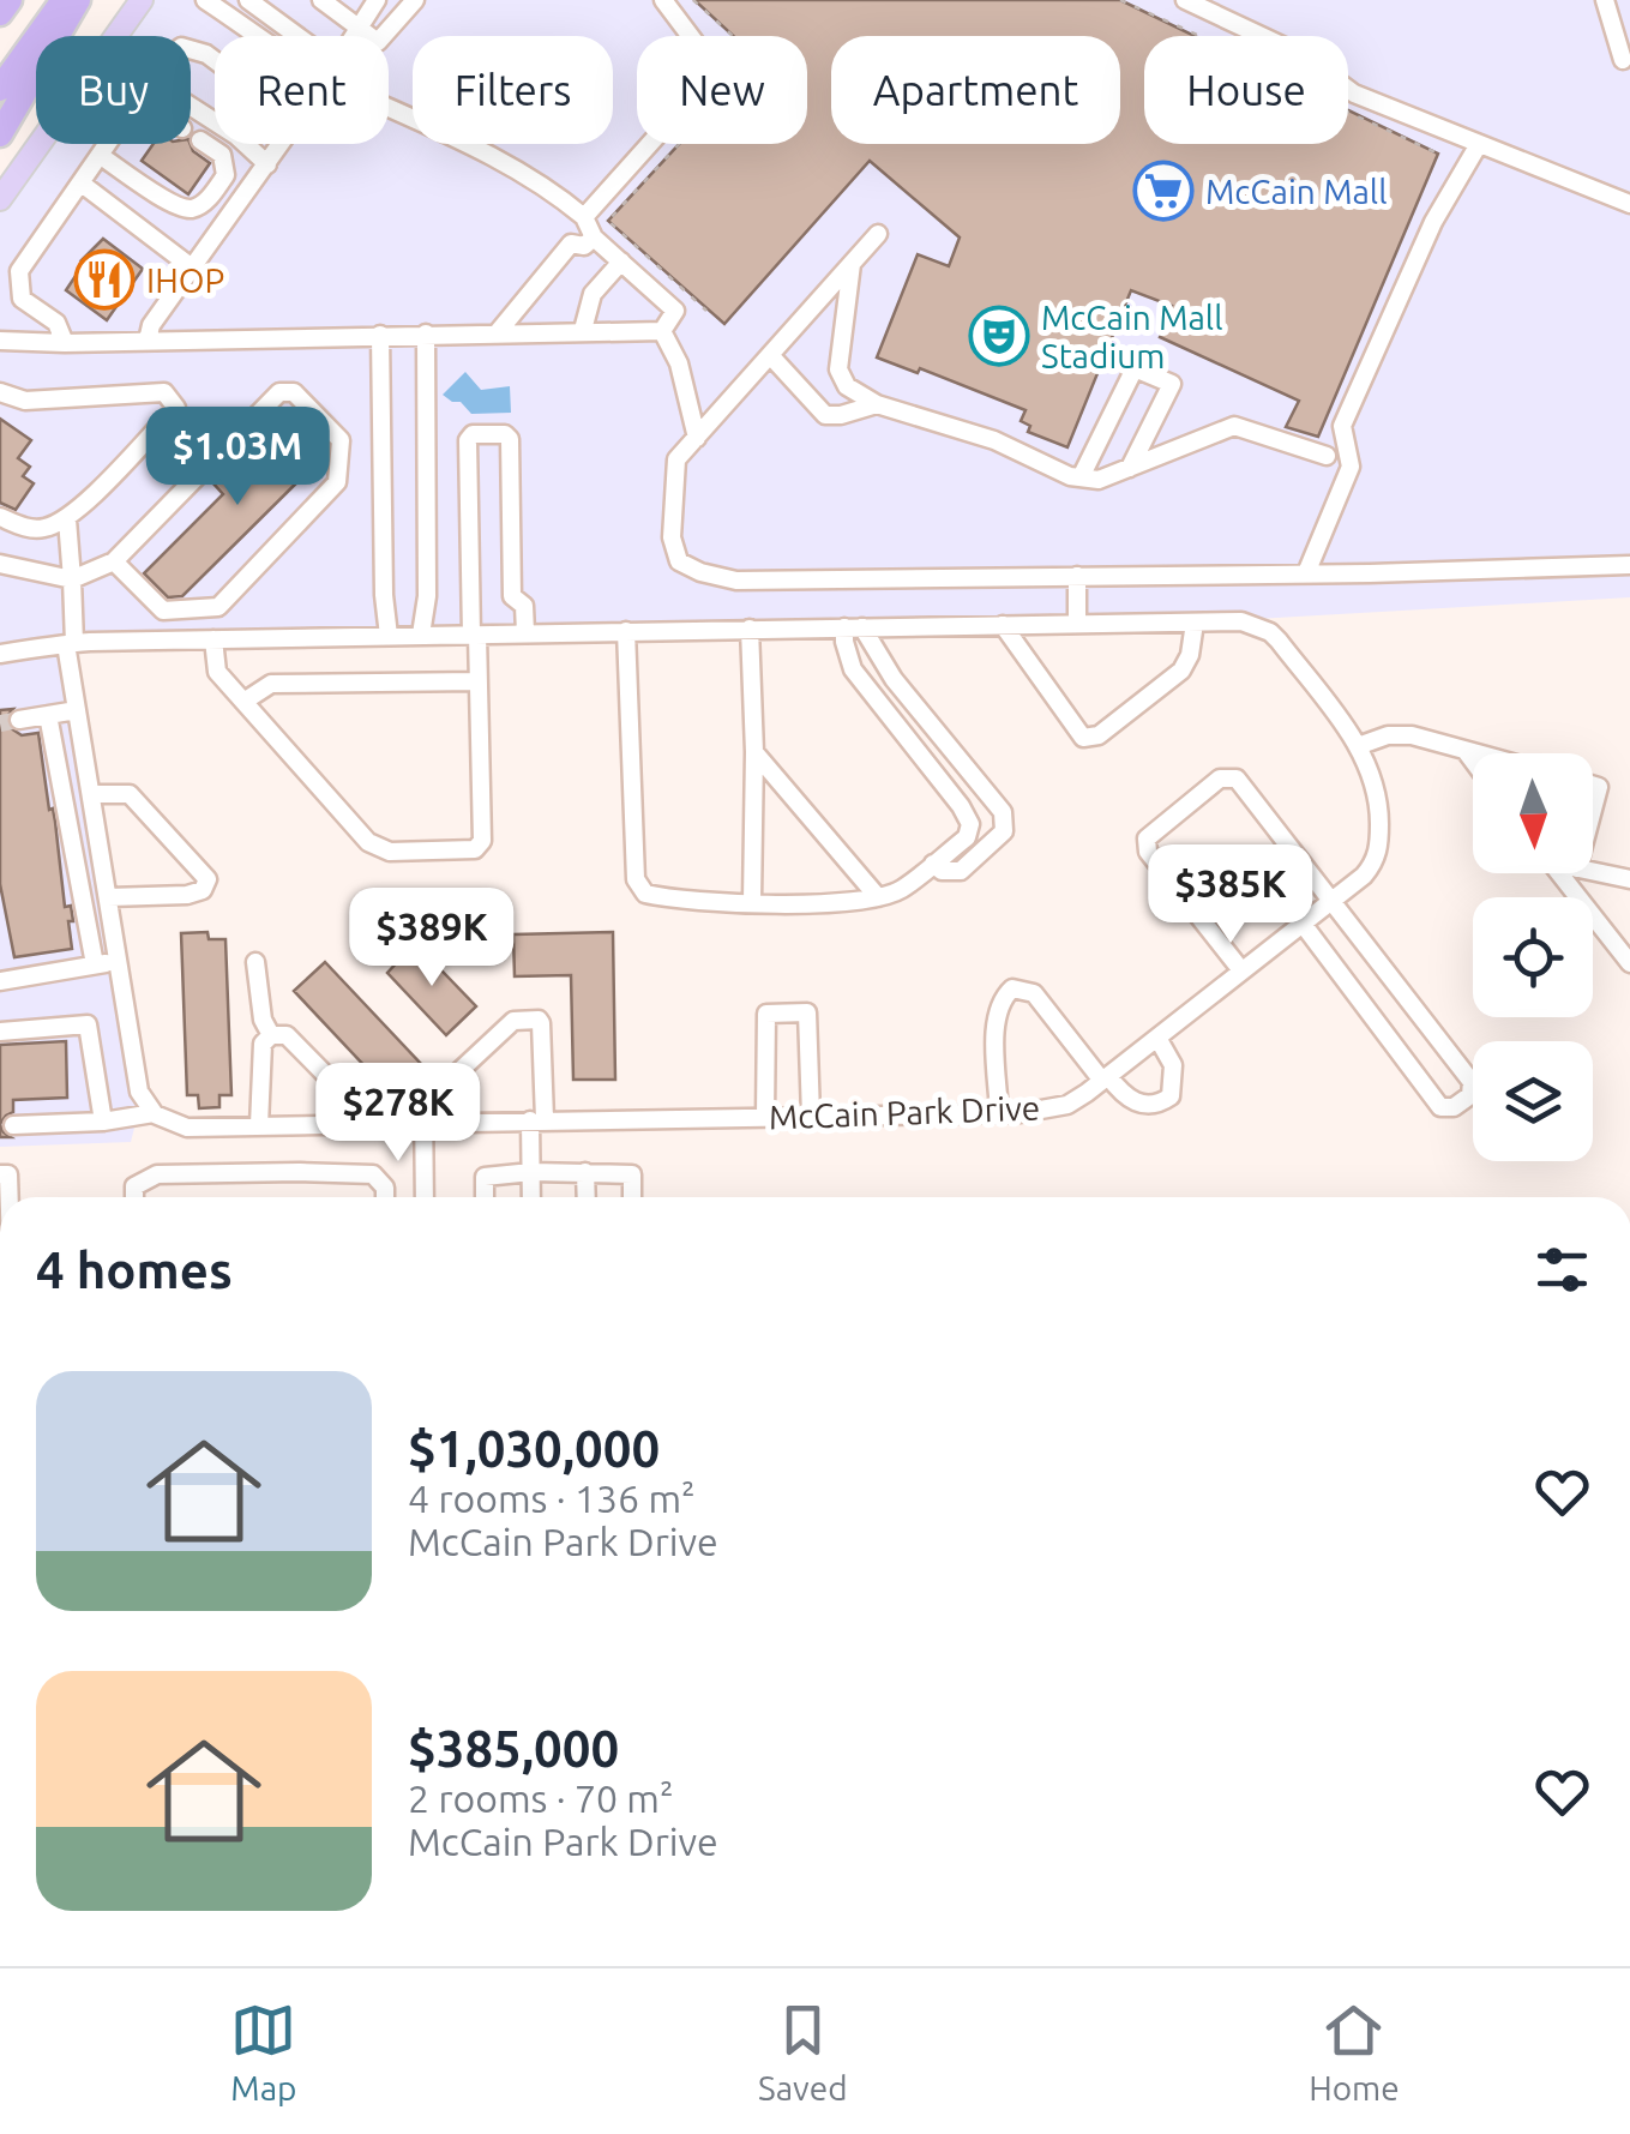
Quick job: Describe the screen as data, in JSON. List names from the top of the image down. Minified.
{"streets":{"street":["McCain Park Drive"]},"places":{"supermarket":["McCain Mall"],"restaurant":["IHOP"],"theatre":["McCain Mall Stadium"]},"north":"bottom","page":{"chip":["Buy","Rent","Filters","New","Apartment","House"],"price":["$1.03M","$385K","$389K","$278K"],"heading":"4 homes","list":[{"name":"$1,030,000","note":"4 rooms · 136 m² · McCain Park Drive"},{"name":"$385,000","note":"2 rooms · 70 m² · McCain Park Drive"}],"tabs":["Map","Saved","Home"]}}
